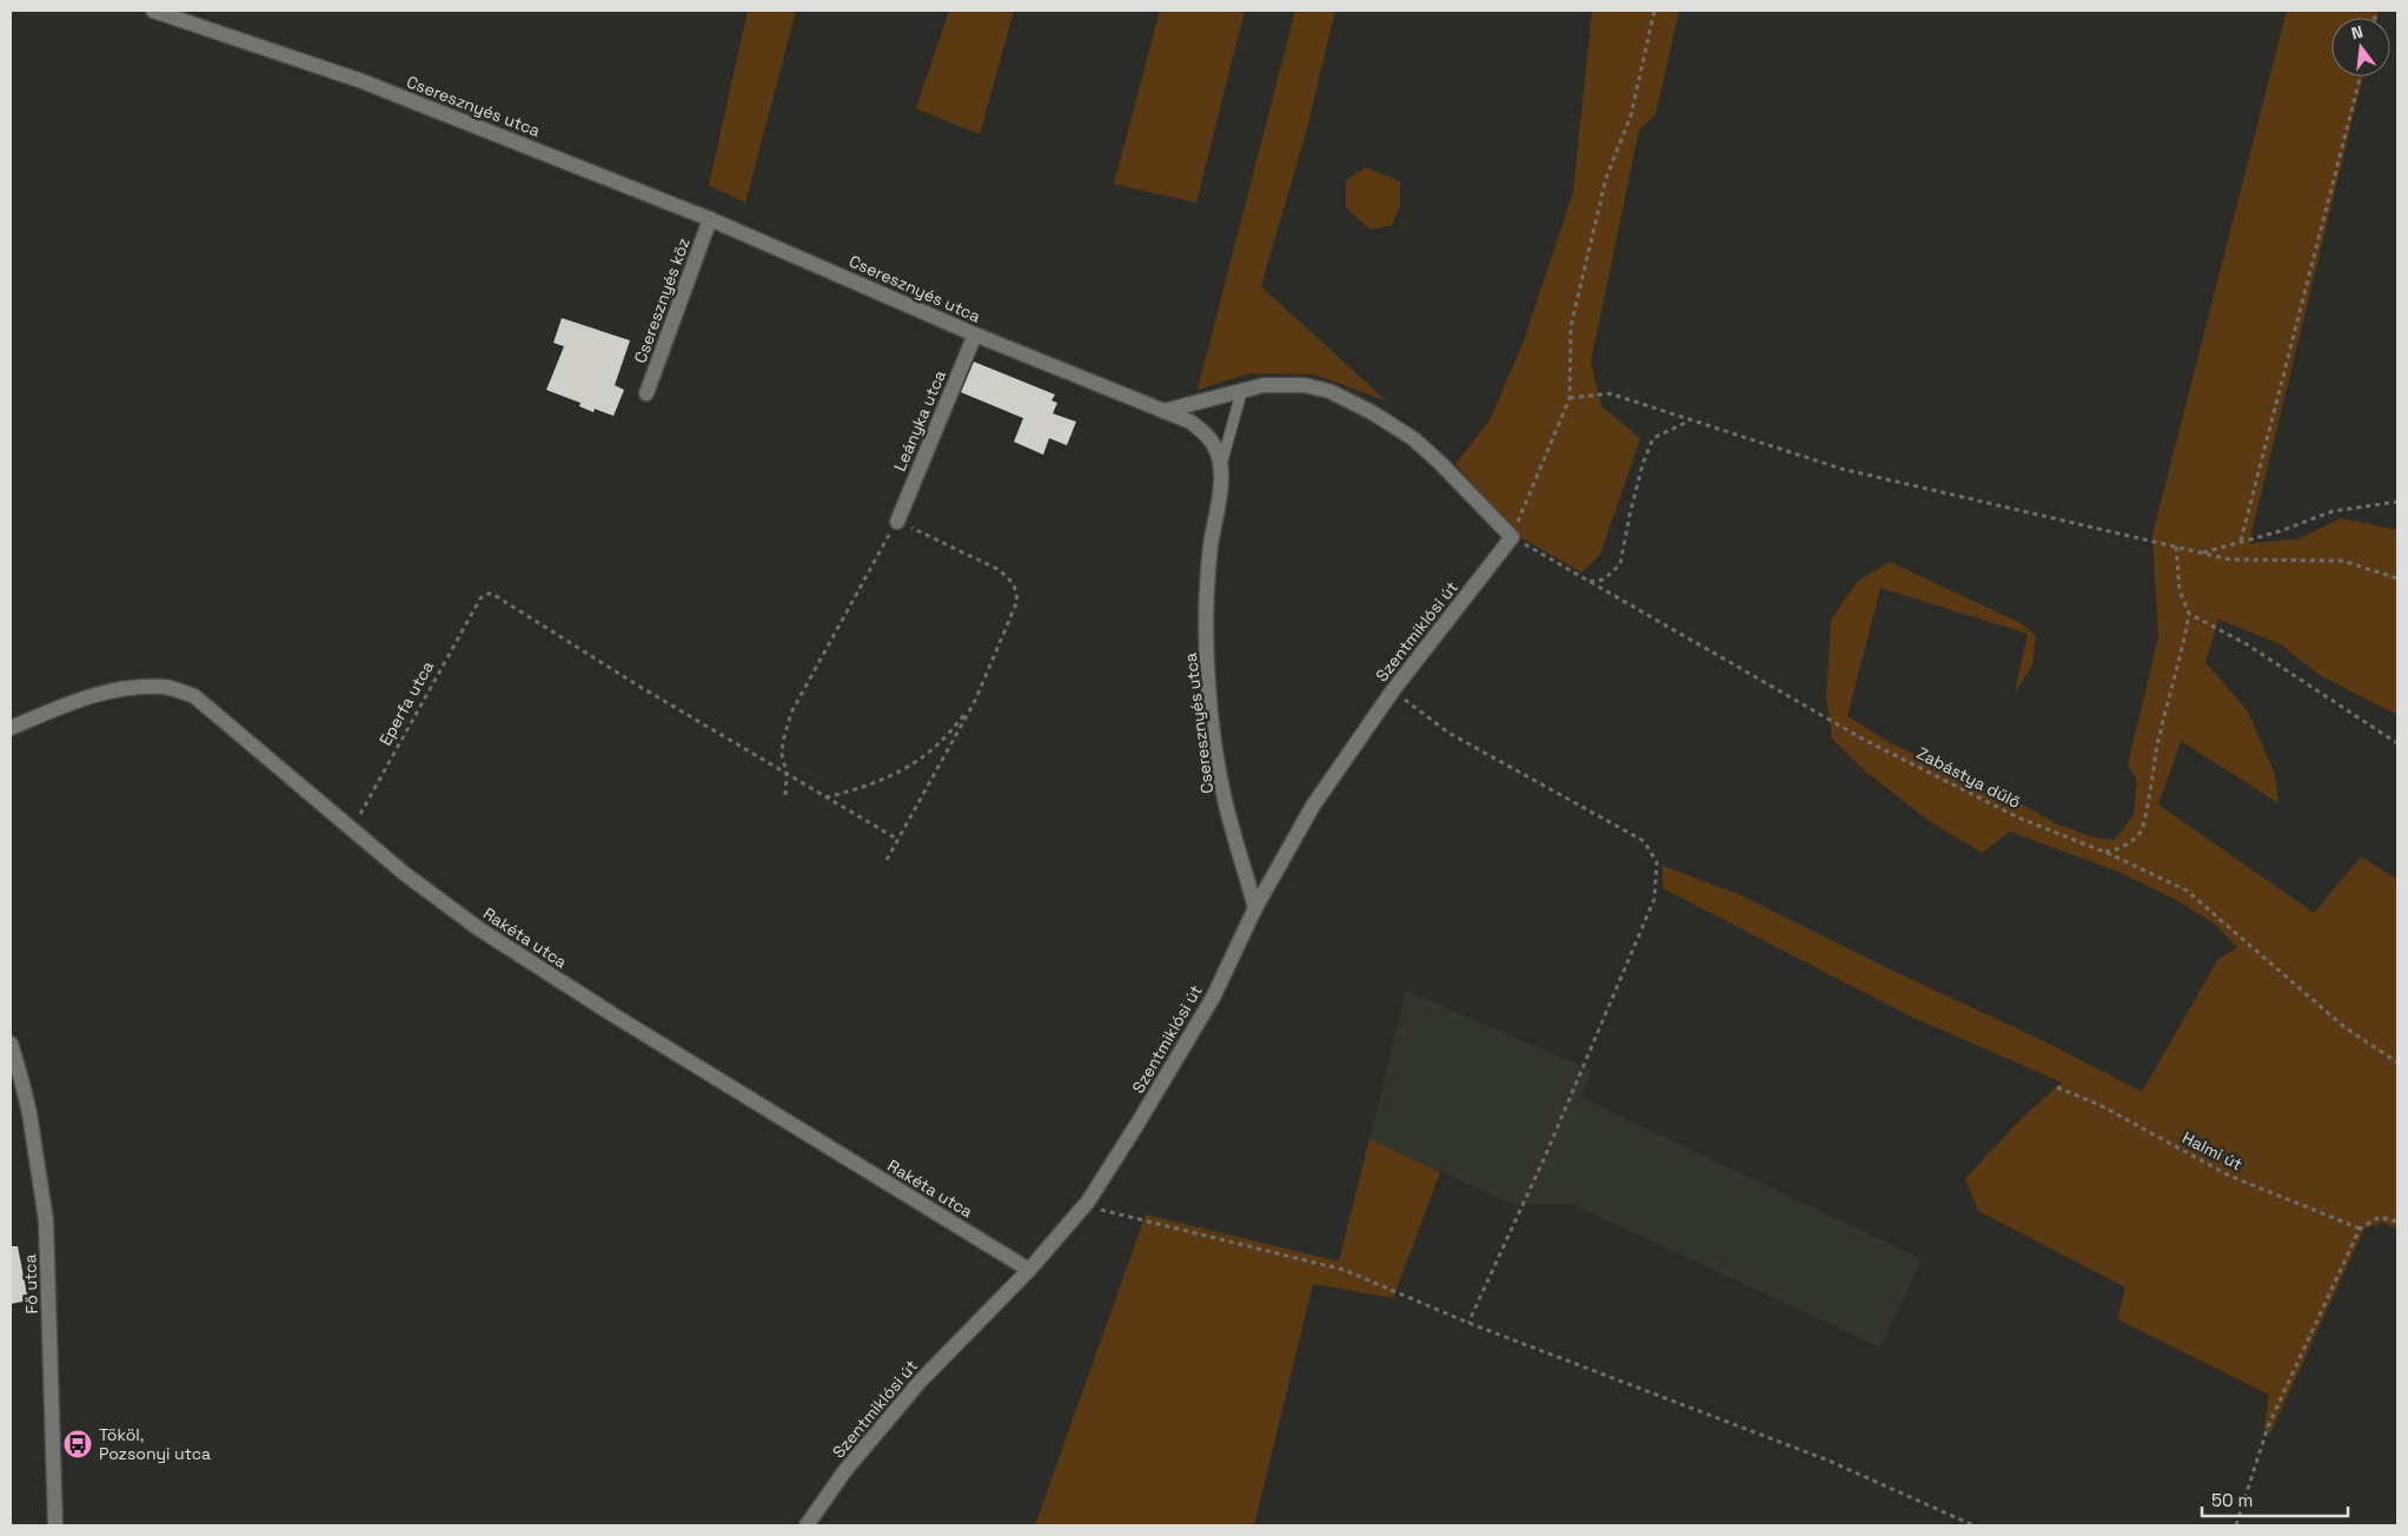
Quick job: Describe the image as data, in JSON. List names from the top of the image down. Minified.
{"streets":{"street":["Cseresznyés utca","Cseresznyés köz","Leányka utca","Szentmiklósi út","Rakéta utca","Fő utca"],"path":["Eperfa utca","Zabástya dűlő","Halmi út"]},"crossings":[["Cseresznyés utca","Cseresznyés köz"],["Cseresznyés utca","Leányka utca"],["Cseresznyés utca","Szentmiklósi út"],["Szentmiklósi út","Zabástya dűlő"],["Szentmiklósi út","Rakéta utca"],["Eperfa utca","Rakéta utca"]],"places":{"bus stop":["Tököl, Pozsonyi utca"]},"scale_bar":"50 m","north":"top"}
